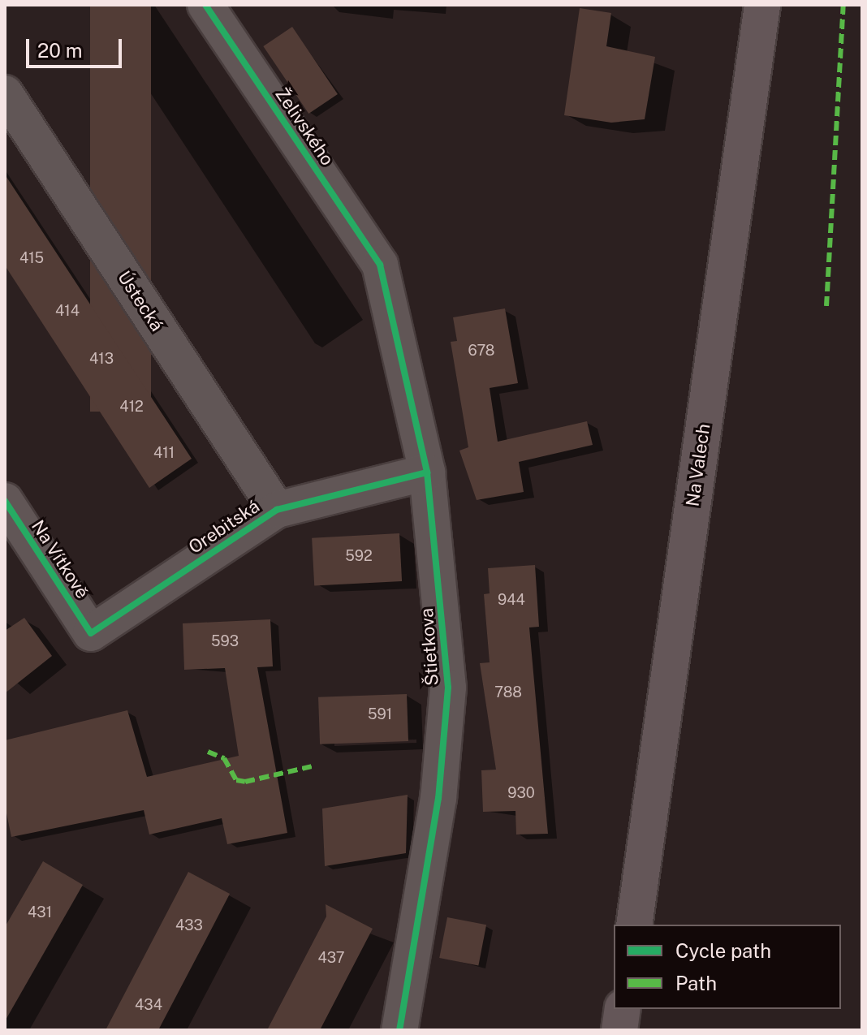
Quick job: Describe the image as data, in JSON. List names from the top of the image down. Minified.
{"streets":{"main road":["Na Valech"],"street":["Želivského","Ústecká","Orebitská","Na Vítkově","Štietkova"]},"crossings":[["Želivského","Štietkova"],["Ústecká","Orebitská"],["Orebitská","Na Vítkově"],["Orebitská","Štietkova"]],"house_numbers":["415","414","678","413","412","411","592","944","593","788","591","930","431","433","437","434"],"legend":["Cycle path","Path"],"scale_bar":"20 m"}
